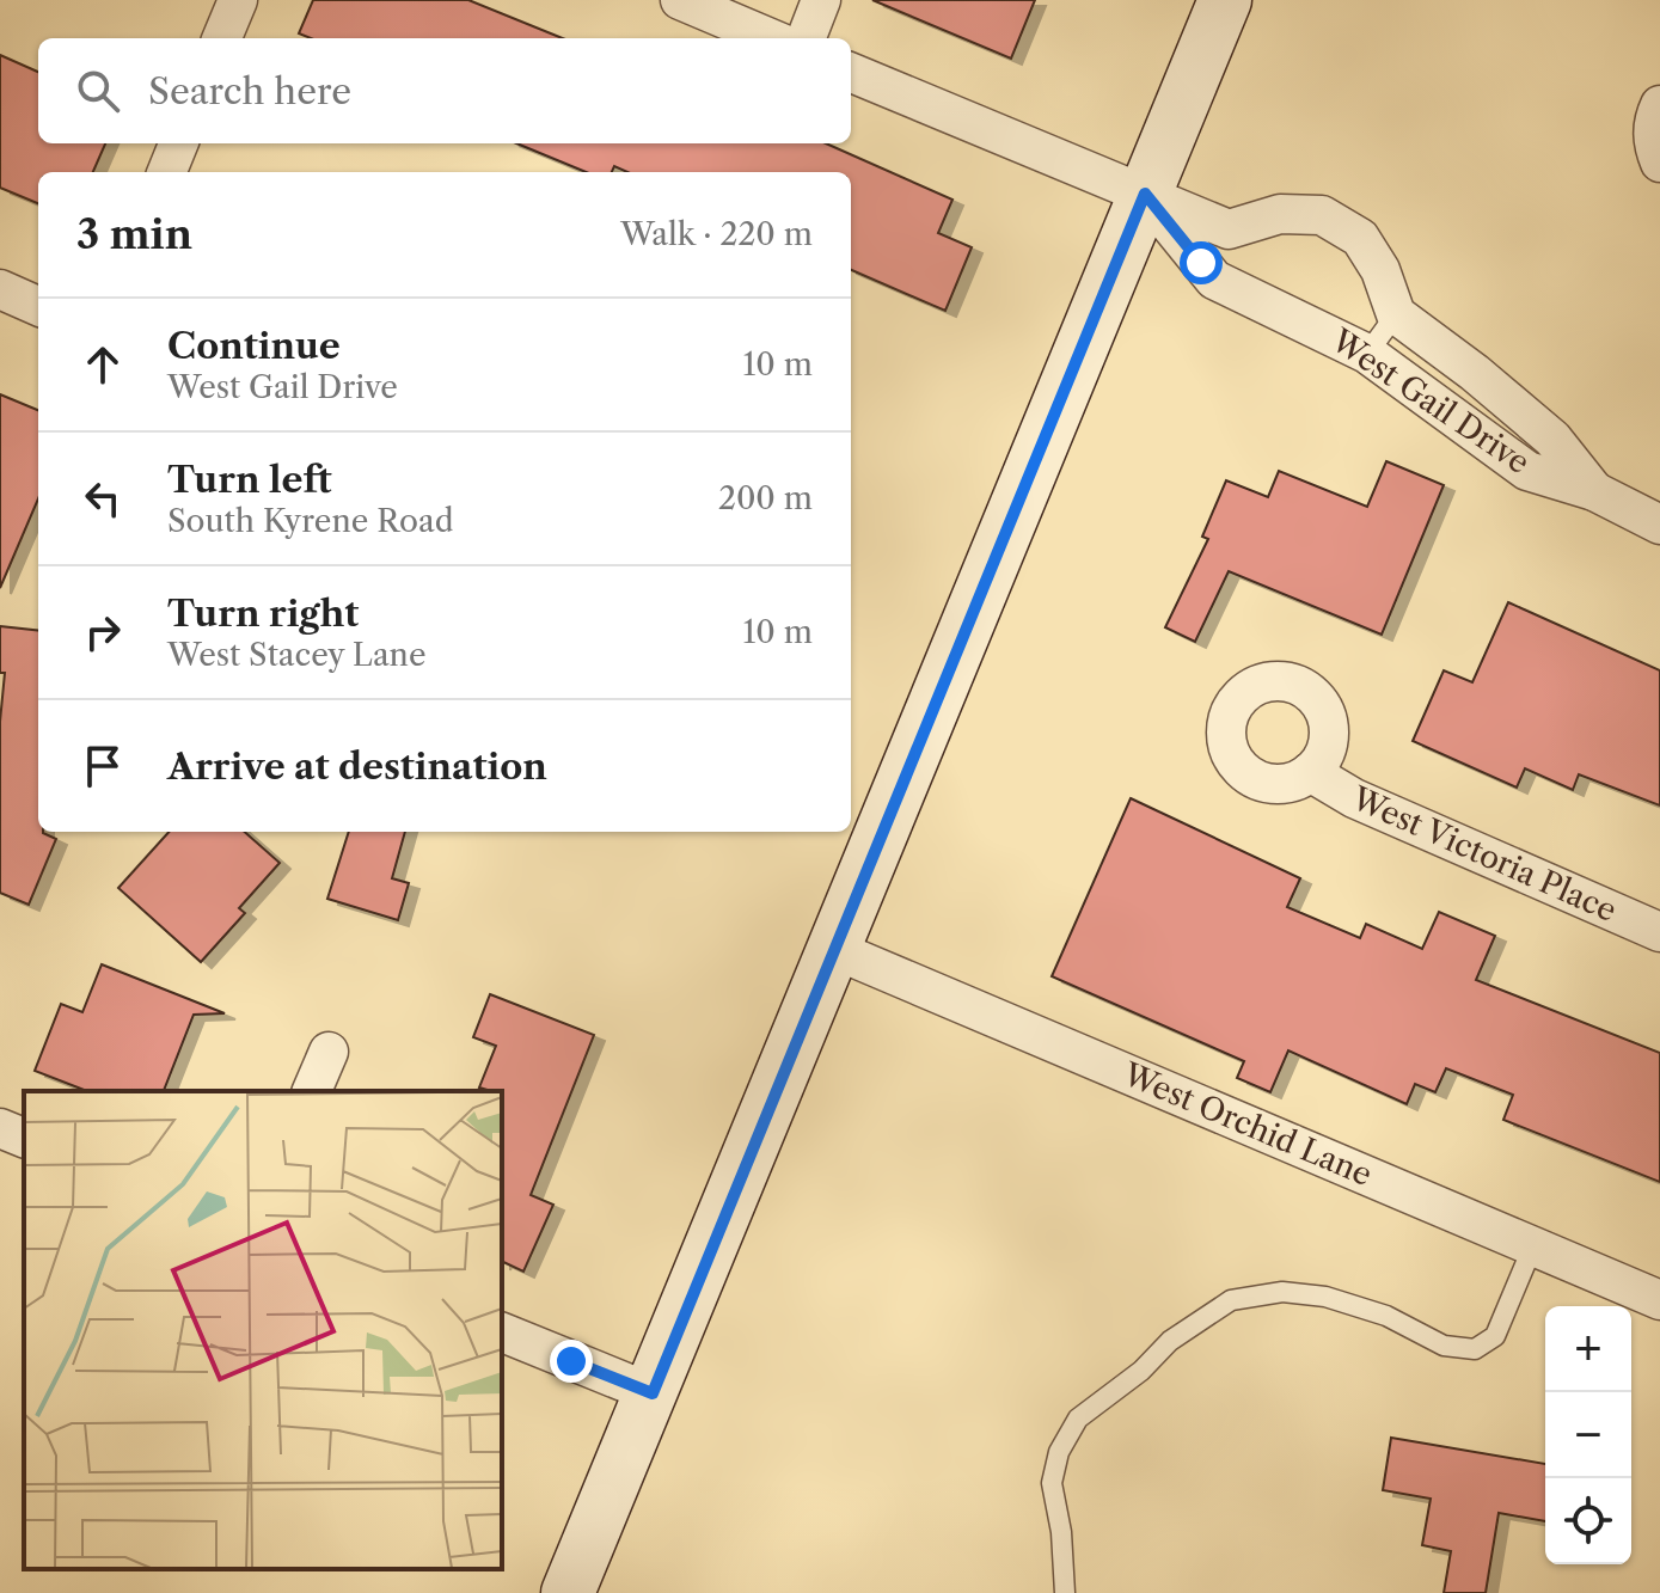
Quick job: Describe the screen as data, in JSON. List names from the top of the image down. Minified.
{"streets":{"street":["West Gail Drive","West Victoria Place","West Orchid Lane"]},"page":{"search":"Search here","heading":["3 min","Walk · 220 m"],"list":[["Continue","West Gail Drive","10 m"],["Turn left","South Kyrene Road","200 m"],["Turn right","West Stacey Lane","10 m"],"Arrive at destination"],"map_buttons":["+","−"]}}
